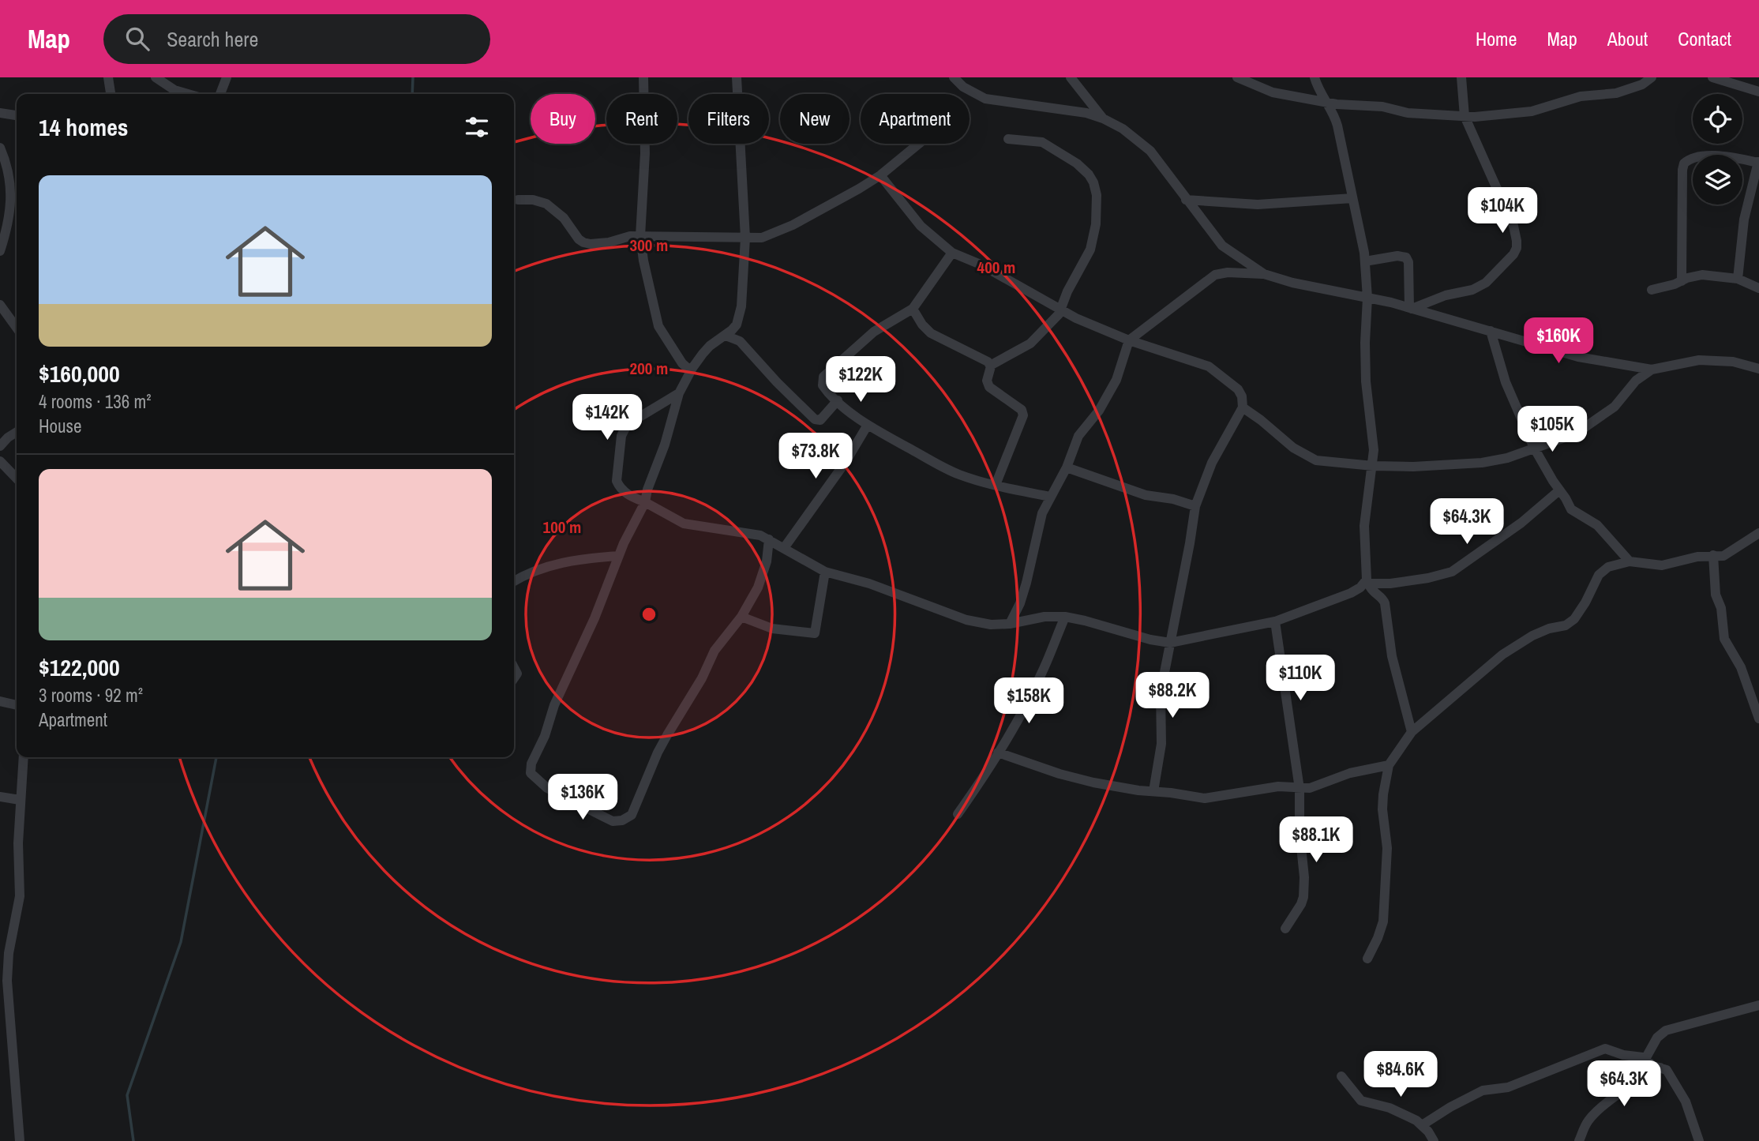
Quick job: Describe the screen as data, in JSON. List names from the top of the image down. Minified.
{"page":{"header":"Map","search":"Search here","nav":["Home","Map","About","Contact"],"chip":["Buy","Rent","Filters","New","Apartment"],"heading":"14 homes","list":[{"name":"$160,000","note":"4 rooms · 136 m² · House"},{"name":"$122,000","note":"3 rooms · 92 m² · Apartment"}],"price":["$104K","$160K","$122K","$142K","$105K","$73.8K","$64.3K","$110K","$88.2K","$158K","$136K","$88.1K","$84.6K","$64.3K"]},"rings":["300 m","400 m","200 m","100 m"]}
